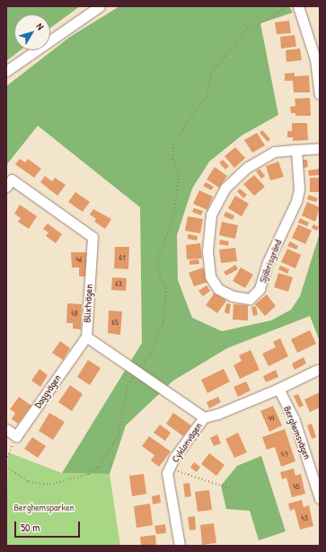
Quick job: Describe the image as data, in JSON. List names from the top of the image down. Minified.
{"streets":{"street":["Sjöbrisgränd","Blixtvägen","Daggvägen","Berghemsvägen","Cyklonvägen"]},"crossings":[["Blixtvägen","Daggvägen"],["Blixtvägen","Cyklonvägen"],["Berghemsvägen","Cyklonvägen"]],"parks":["Berghemsparken"],"house_numbers":["61","46","63","48","65","49","47","45","43"],"scale_bar":"50 m","north":"top right"}
